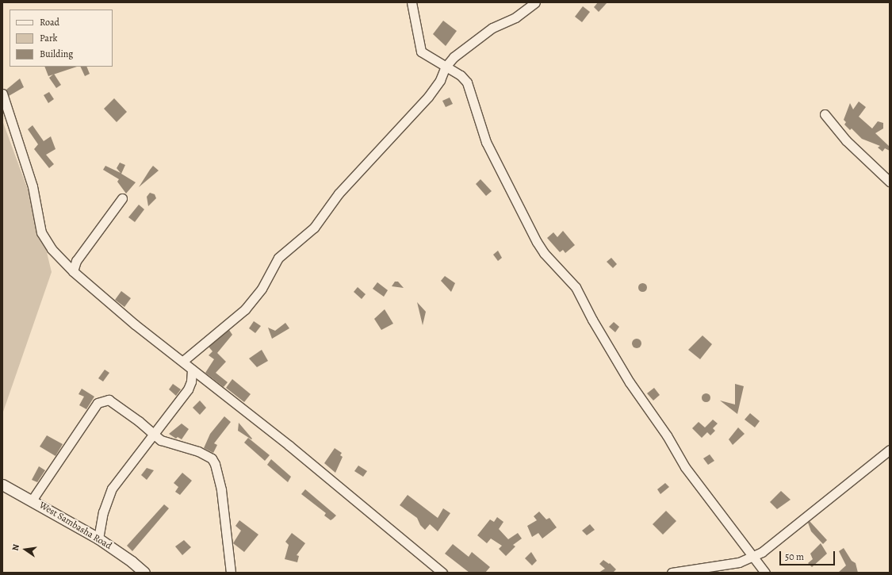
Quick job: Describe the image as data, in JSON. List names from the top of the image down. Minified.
{"streets":{"street":["West Sambasha Road"]},"legend":["Road","Park","Building"],"scale_bar":"50 m","north":"left"}
